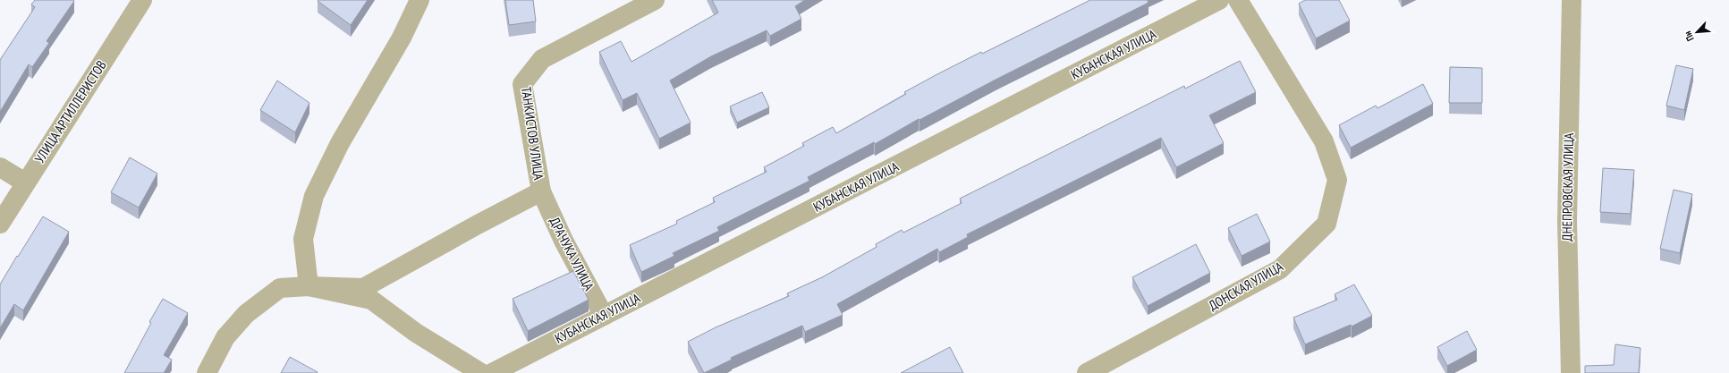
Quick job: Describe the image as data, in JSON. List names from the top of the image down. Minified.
{"streets":{"street":["КУБАНСКАЯ УЛИЦА","УЛИЦА АРТИЛЛЕРИСТОВ","ТАНКИСТОВ УЛИЦА","ДНЕПРОВСКАЯ УЛИЦА","ДРАЧУКА УЛИЦА","ДОНСКАЯ УЛИЦА"]},"crossings":[["КУБАНСКАЯ УЛИЦА","ДРАЧУКА УЛИЦА"],["ТАНКИСТОВ УЛИЦА","ДРАЧУКА УЛИЦА"]],"north":"bottom left"}
